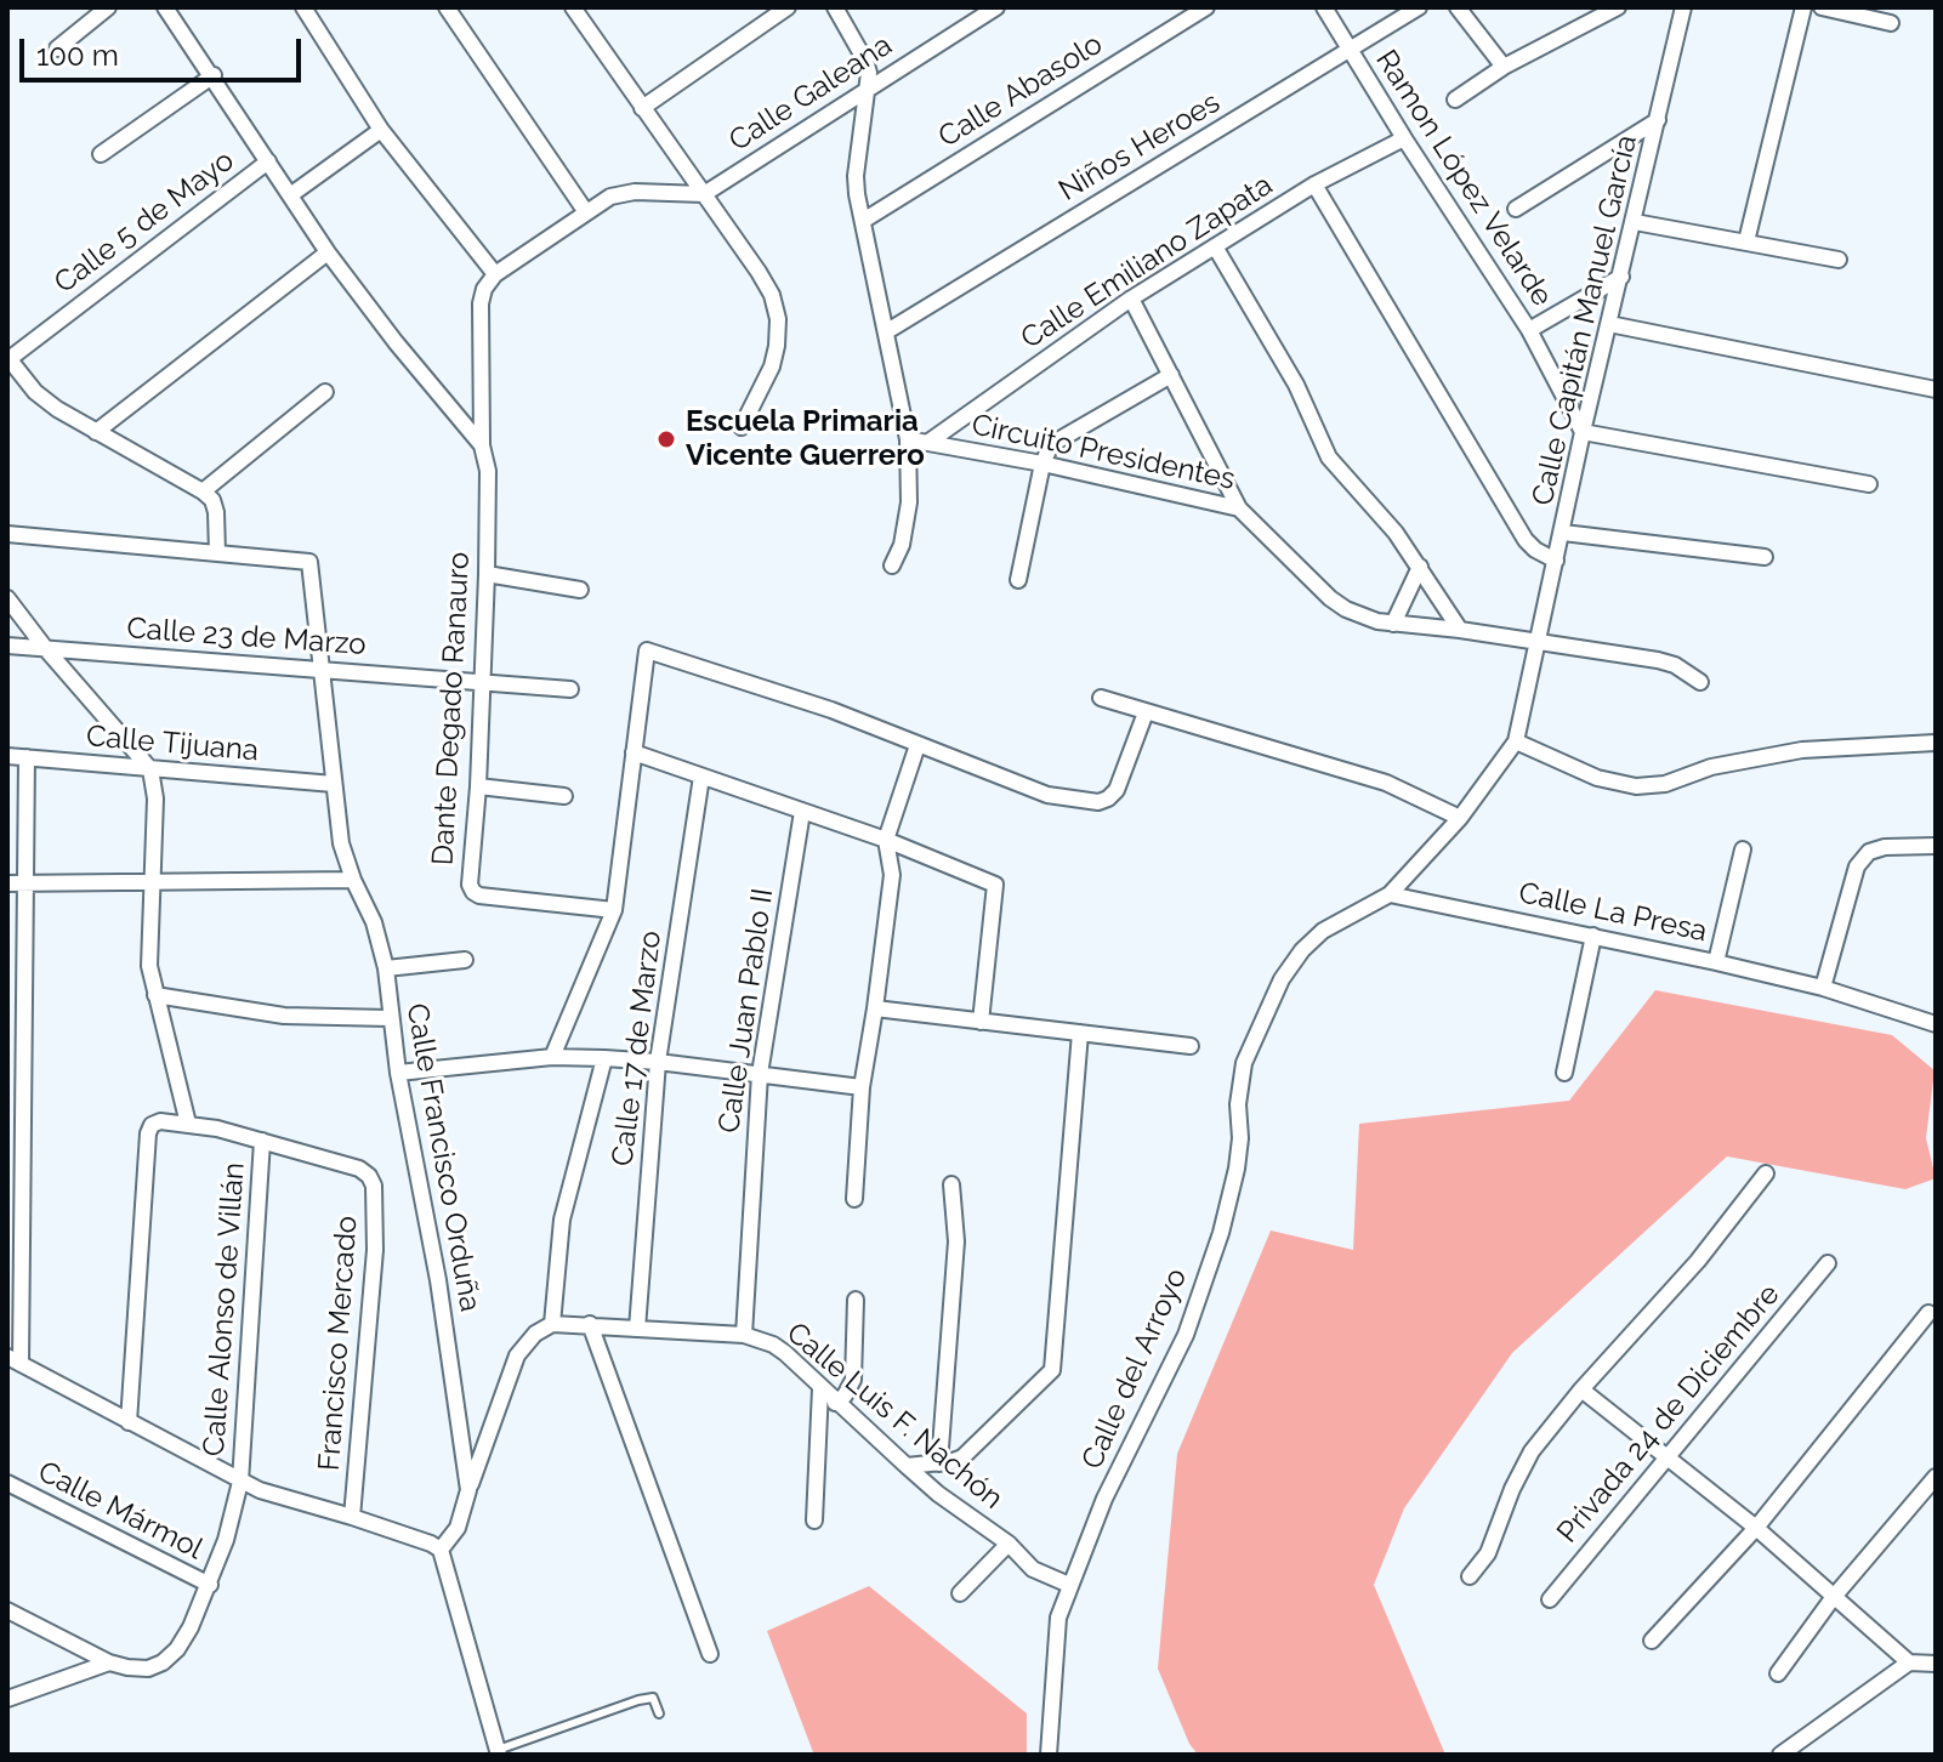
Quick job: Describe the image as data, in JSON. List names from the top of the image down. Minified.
{"streets":{"street":["Calle Abasolo","Calle Galeana","Niños Heroes","Ramon López Velarde","Calle 5 de Mayo","Calle Emiliano Zapata","Calle Capitán Manuel García","Circuito Presidentes","Calle 23 de Marzo","Dante Degado Ranauro","Calle Tijuana","Calle La Presa","Calle Juan Pablo II","Calle 17 de Marzo","Calle Francisco Orduña","Calle Alonso de Villán","Francisco Mercado","Calle del Arroyo","Privada 24 de Diciembre","Calle Luis F. Nachón","Calle Mármol"]},"crossings":[["Niños Heroes","Ramon López Velarde"],["Ramon López Velarde","Calle Emiliano Zapata"],["Ramon López Velarde","Calle Capitán Manuel García"],["Calle Emiliano Zapata","Circuito Presidentes"],["Calle Capitán Manuel García","Circuito Presidentes"],["Calle Capitán Manuel García","Calle del Arroyo"],["Circuito Presidentes","Calle del Arroyo"],["Calle 23 de Marzo","Dante Degado Ranauro"],["Calle 23 de Marzo","Calle Francisco Orduña"],["Calle Tijuana","Calle Francisco Orduña"],["Calle La Presa","Calle del Arroyo"],["Calle Juan Pablo II","Calle Luis F. Nachón"],["Calle 17 de Marzo","Calle Luis F. Nachón"],["Calle Alonso de Villán","Francisco Mercado"],["Calle Alonso de Villán","Calle Mármol"],["Calle del Arroyo","Calle Luis F. Nachón"]],"places":["Escuela Primaria Vicente Guerrero"],"scale_bar":"100 m"}
